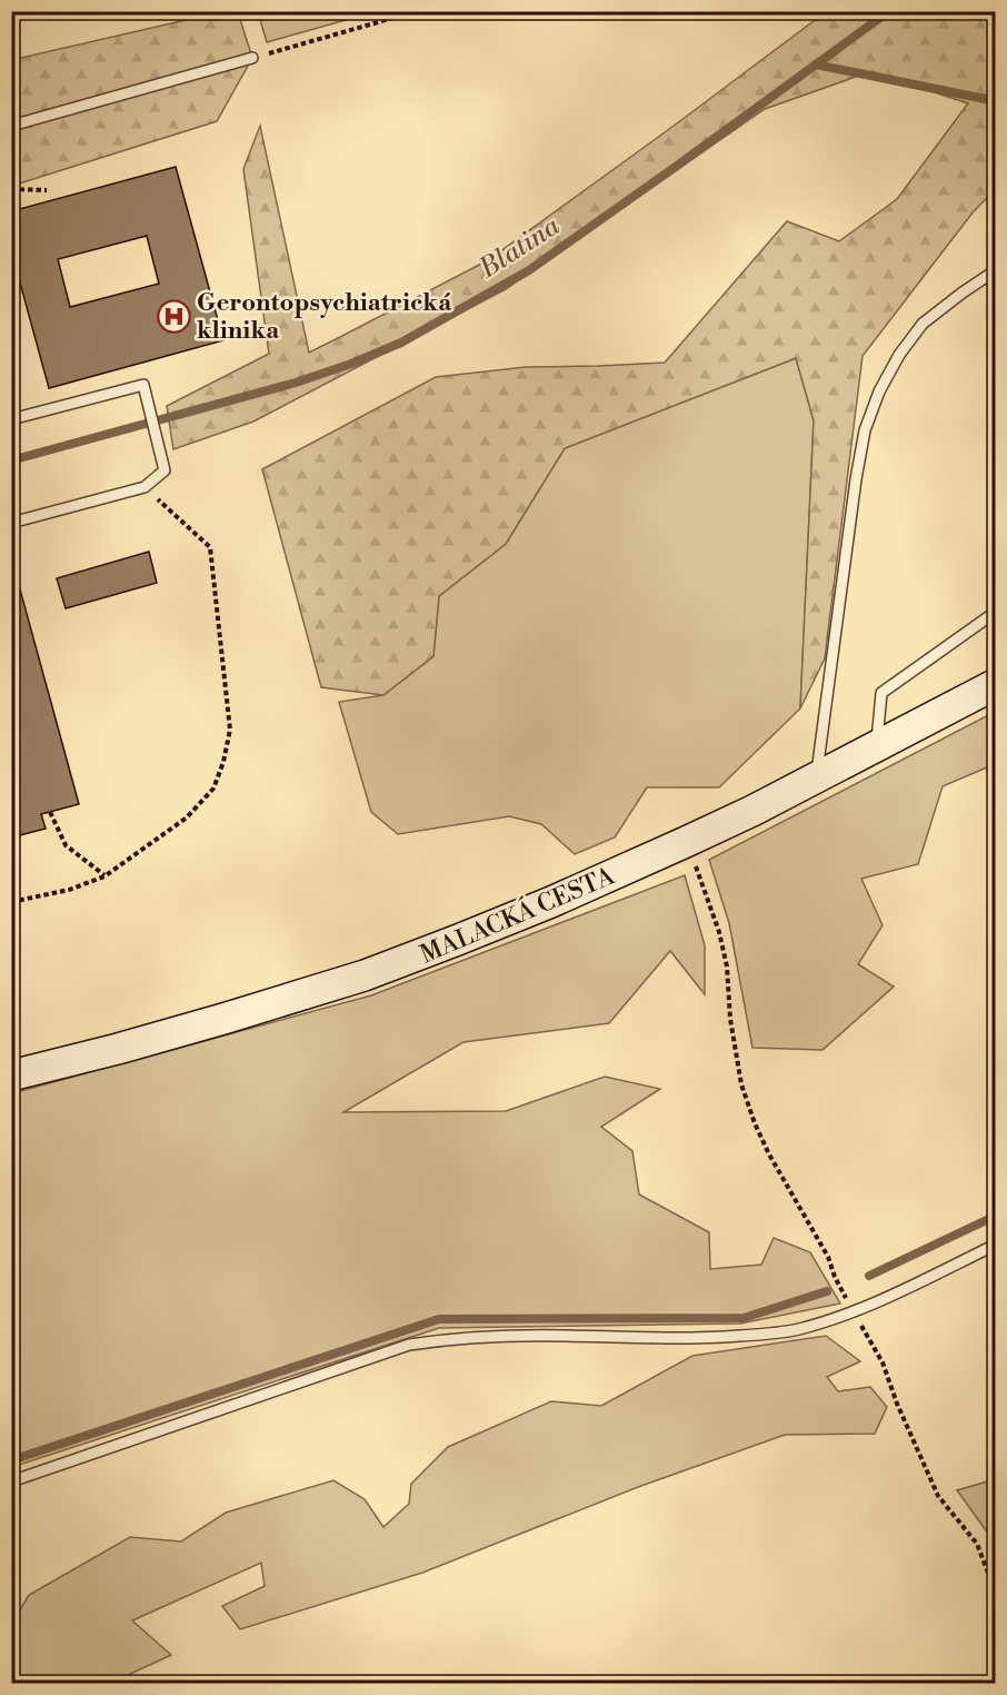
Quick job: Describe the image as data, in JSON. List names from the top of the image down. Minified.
{"streets":{"main road":["MALACKÁ CESTA"]},"water":["Blatina"],"places":{"hospital":["Gerontopsychiatrická klinika"]}}
